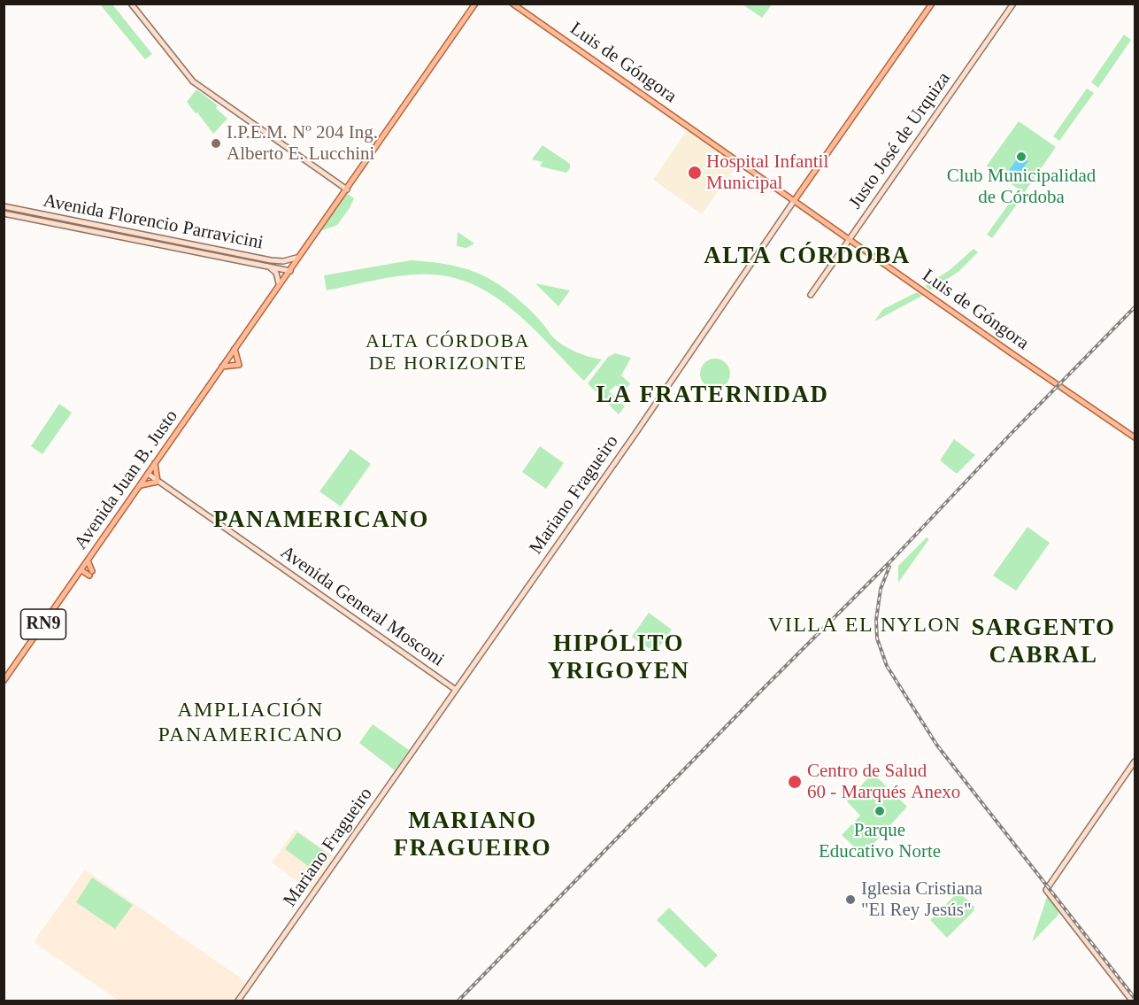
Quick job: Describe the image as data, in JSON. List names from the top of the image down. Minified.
{"streets":{"main road":["Luis de Góngora","Justo José de Urquiza","Avenida Florencio Parravicini","Avenida Juan B. Justo","Mariano Fragueiro","Avenida General Mosconi","RN9"]},"crossings":[["Luis de Góngora","Justo José de Urquiza"],["Luis de Góngora","Mariano Fragueiro"],["Avenida Florencio Parravicini","Avenida Juan B. Justo"],["Avenida Juan B. Justo","Avenida General Mosconi"],["Mariano Fragueiro","Avenida General Mosconi"]],"districts":["ALTA CÓRDOBA","ALTA CÓRDOBA DE HORIZONTE","LA FRATERNIDAD","PANAMERICANO","VILLA EL NYLON","SARGENTO CABRAL","HIPÓLITO YRIGOYEN","AMPLIACIÓN PANAMERICANO","MARIANO FRAGUEIRO"],"places":["I.P.E.M. Nº 204 Ing. Alberto E. Lucchini","Club Municipalidad de Córdoba","Hospital Infantil Municipal","Centro de Salud 60 - Marqués Anexo","Parque Educativo Norte","Iglesia Cristiana \"El Rey Jesús\""]}
